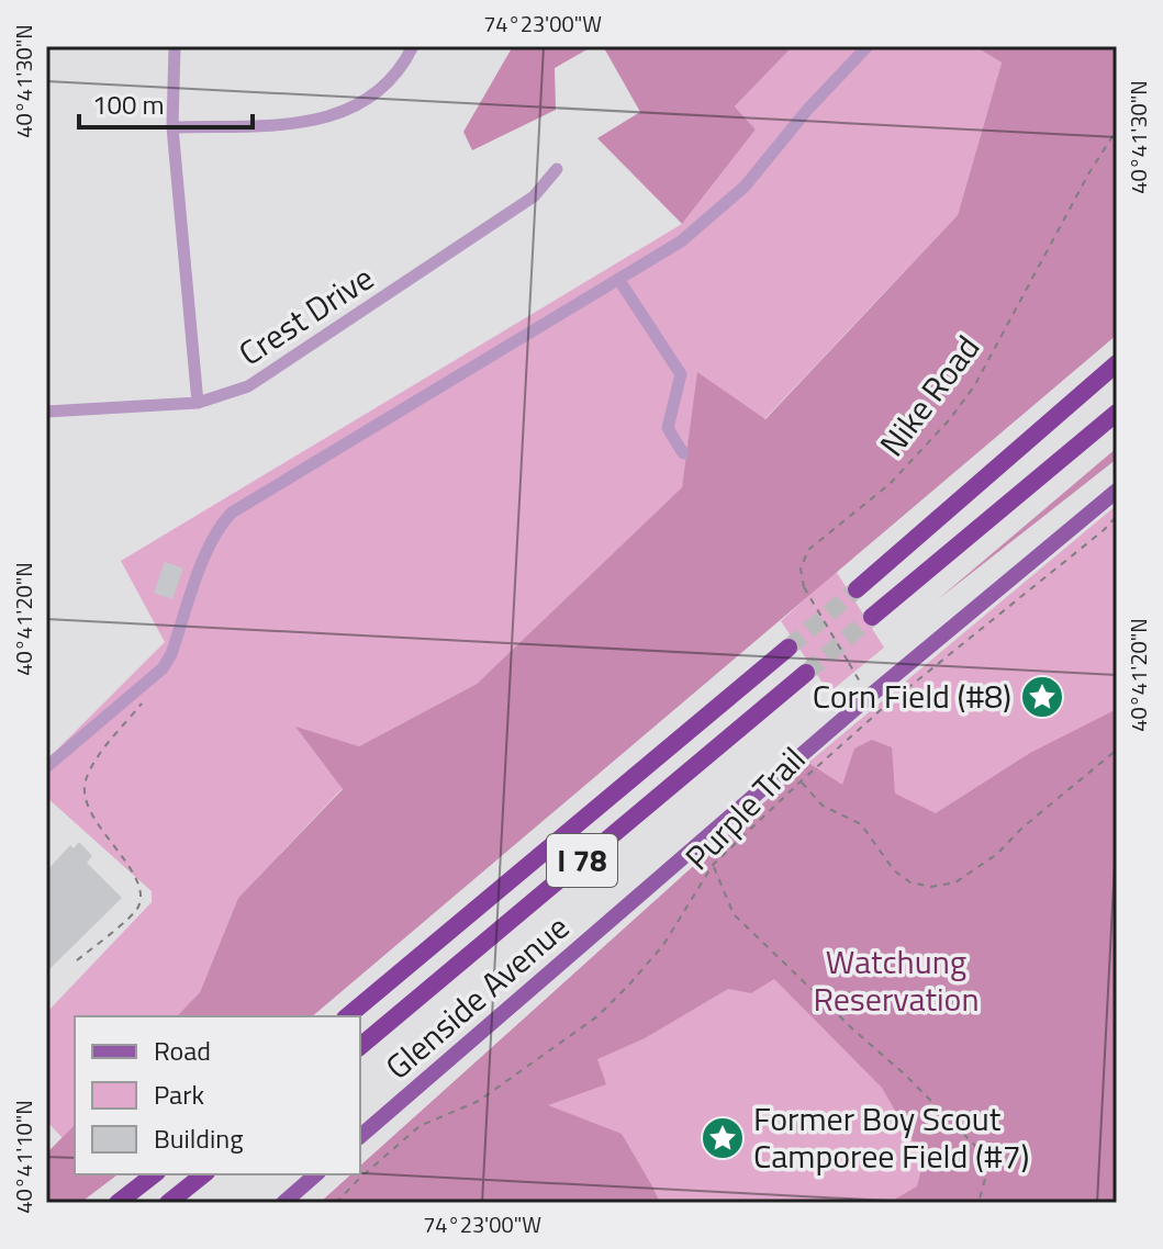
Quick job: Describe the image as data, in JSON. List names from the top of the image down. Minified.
{"streets":{"highway":["I 78"],"main road":["Glenside Avenue"],"street":["Crest Drive"],"path":["Nike Road","Purple Trail"]},"crossings":[["Nike Road","Glenside Avenue"]],"parks":["Watchung Reservation"],"places":{"place":["Corn Field (#8)","Former Boy Scout Camporee Field (#7)"]},"legend":["Road","Park","Building"],"scale_bar":"100 m","coordinates":["74°23'00\"W","40°41'30\"N","40°41'20\"N","40°41'10\"N"]}
